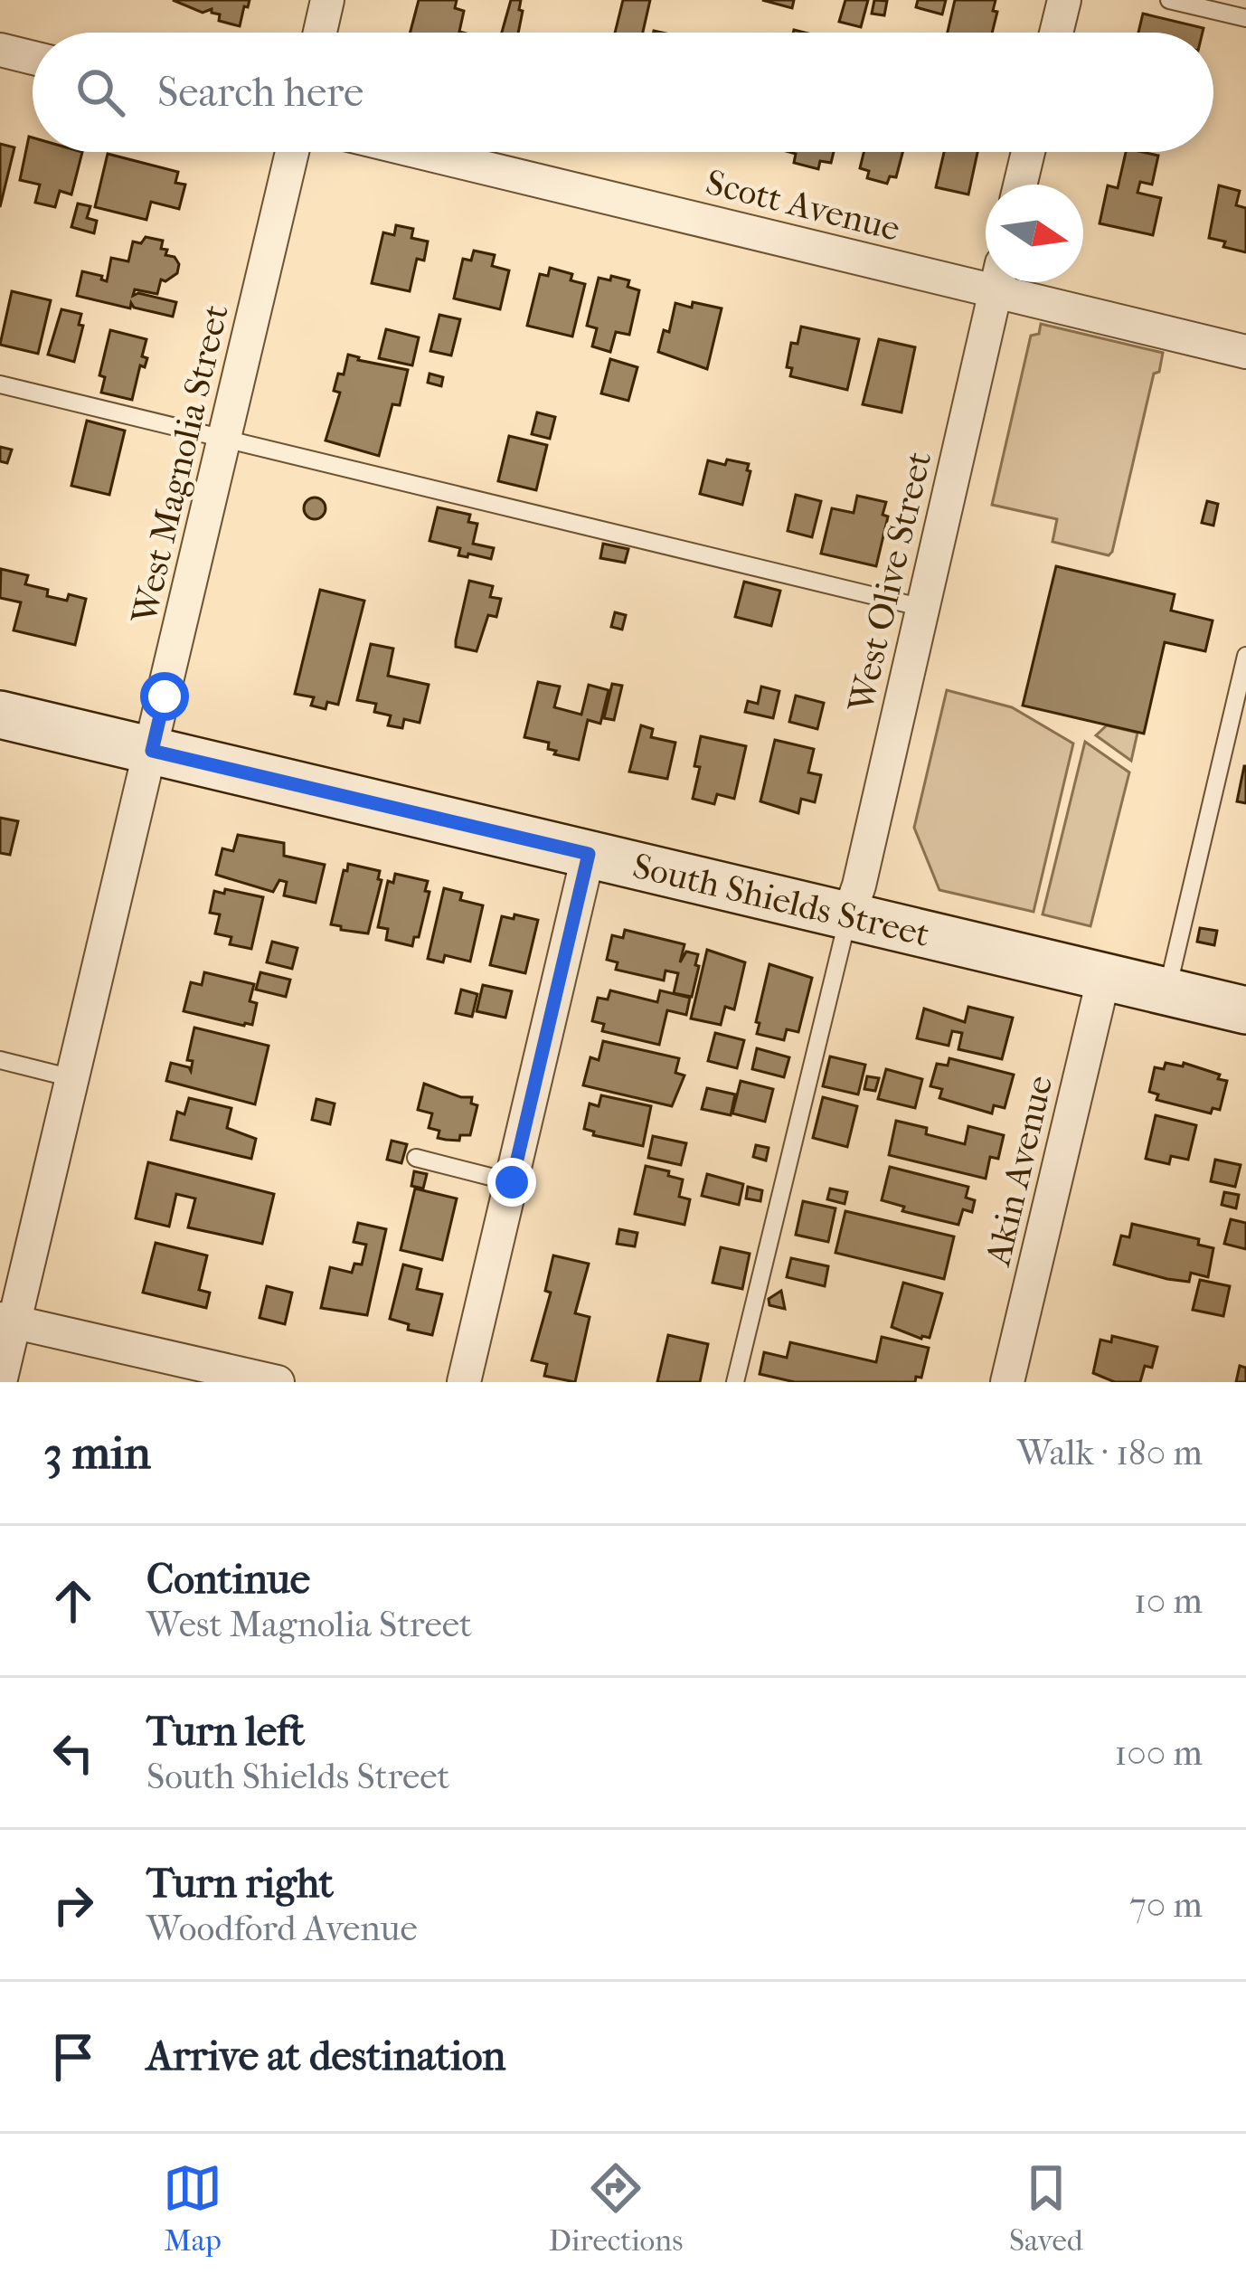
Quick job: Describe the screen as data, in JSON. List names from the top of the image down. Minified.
{"streets":{"main road":["South Shields Street"],"street":["Scott Avenue","West Magnolia Street","West Olive Street","Akin Avenue"]},"crossings":[["West Magnolia Street","South Shields Street"],["West Olive Street","South Shields Street"],["South Shields Street","Akin Avenue"]],"north":"right","page":{"search":"Search here","heading":["3 min","Walk · 180 m"],"list":[["Continue","West Magnolia Street","10 m"],["Turn left","South Shields Street","100 m"],["Turn right","Woodford Avenue","70 m"],"Arrive at destination"],"nav":["Map","Directions","Saved"]}}
